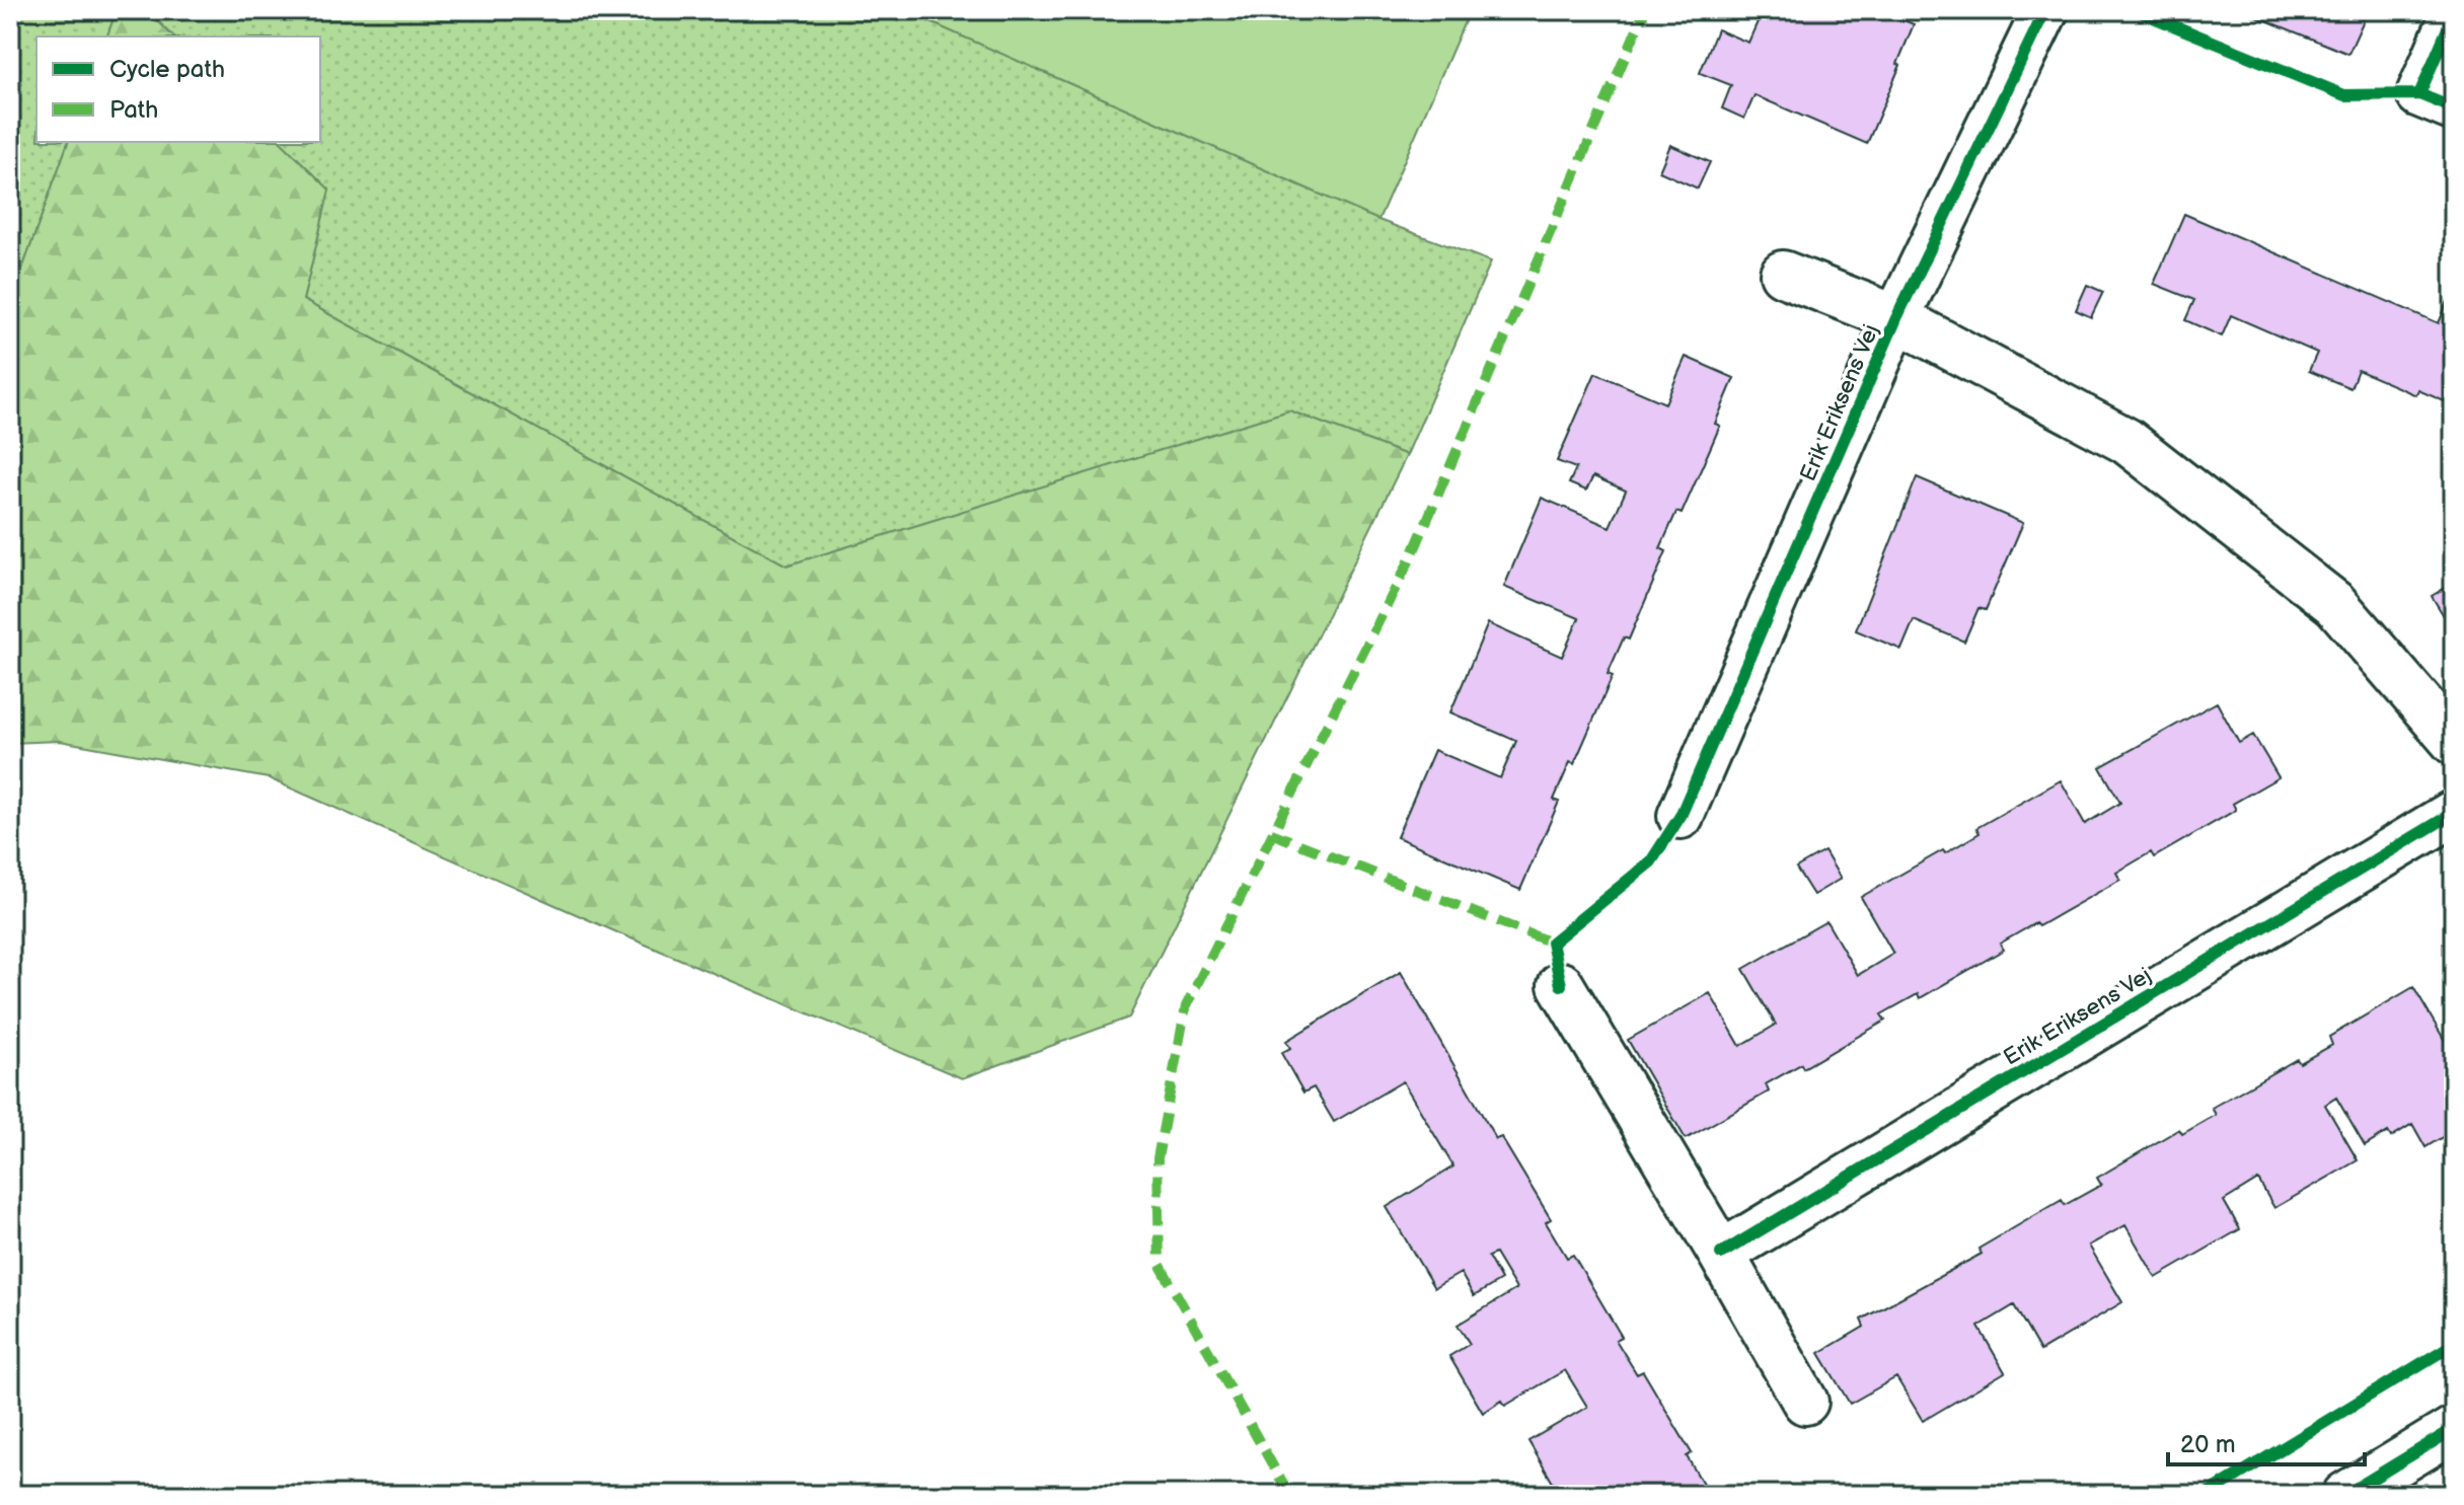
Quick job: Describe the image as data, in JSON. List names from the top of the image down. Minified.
{"streets":{"street":["Erik Eriksens Vej"]},"legend":["Cycle path","Path"],"scale_bar":"20 m"}
